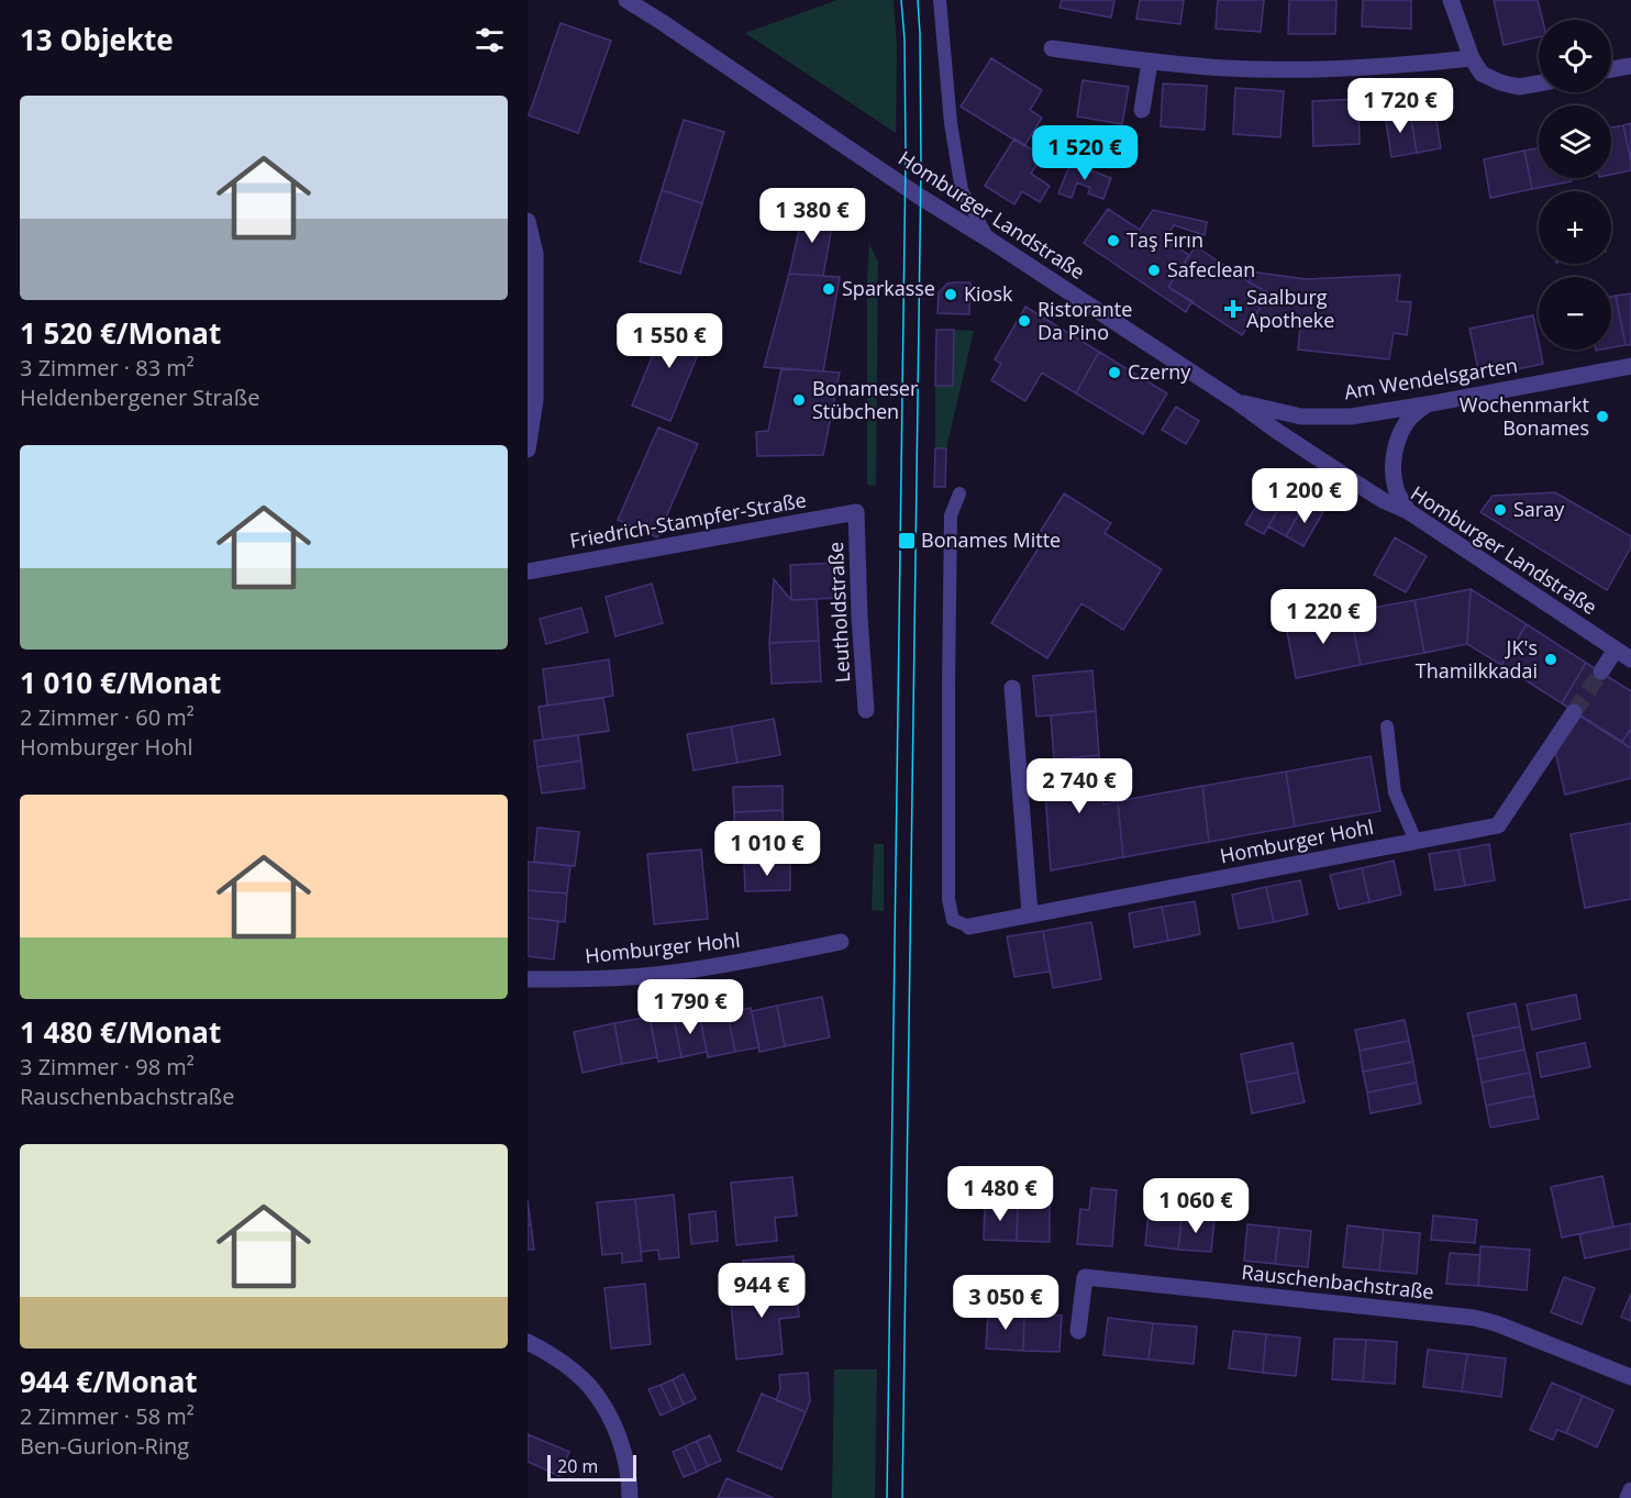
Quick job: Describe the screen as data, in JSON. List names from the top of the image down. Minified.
{"streets":{"street":["Homburger Landstraße","Am Wendelsgarten","Friedrich-Stampfer-Straße","Leutholdstraße","Homburger Hohl","Rauschenbachstraße"]},"crossings":[["Homburger Landstraße","Am Wendelsgarten"],["Friedrich-Stampfer-Straße","Leutholdstraße"]],"places":{"other":["Taş Fırın","Safeclean","Sparkasse","Kiosk","Ristorante Da Pino","Czerny","Bonameser Stübchen","Wochenmarkt Bonames","Saray","JK's Thamilkkadai"],"health":["Saalburg Apotheke"],"transit":["Bonames Mitte"]},"scale_bar":"20 m","page":{"heading":"13 Objekte","map_buttons":["+","−"],"price":["1 720 €","1 520 €","1 380 €","1 550 €","1 200 €","1 220 €","2 740 €","1 010 €","1 790 €","1 480 €","1 060 €","944 €","3 050 €"],"list":[{"name":"1 520 €/Monat","note":"3 Zimmer · 83 m² · Heldenbergener Straße"},{"name":"1 010 €/Monat","note":"2 Zimmer · 60 m² · Homburger Hohl"},{"name":"1 480 €/Monat","note":"3 Zimmer · 98 m² · Rauschenbachstraße"},{"name":"944 €/Monat","note":"2 Zimmer · 58 m² · Ben-Gurion-Ring"}],"scale":"20 m"}}
